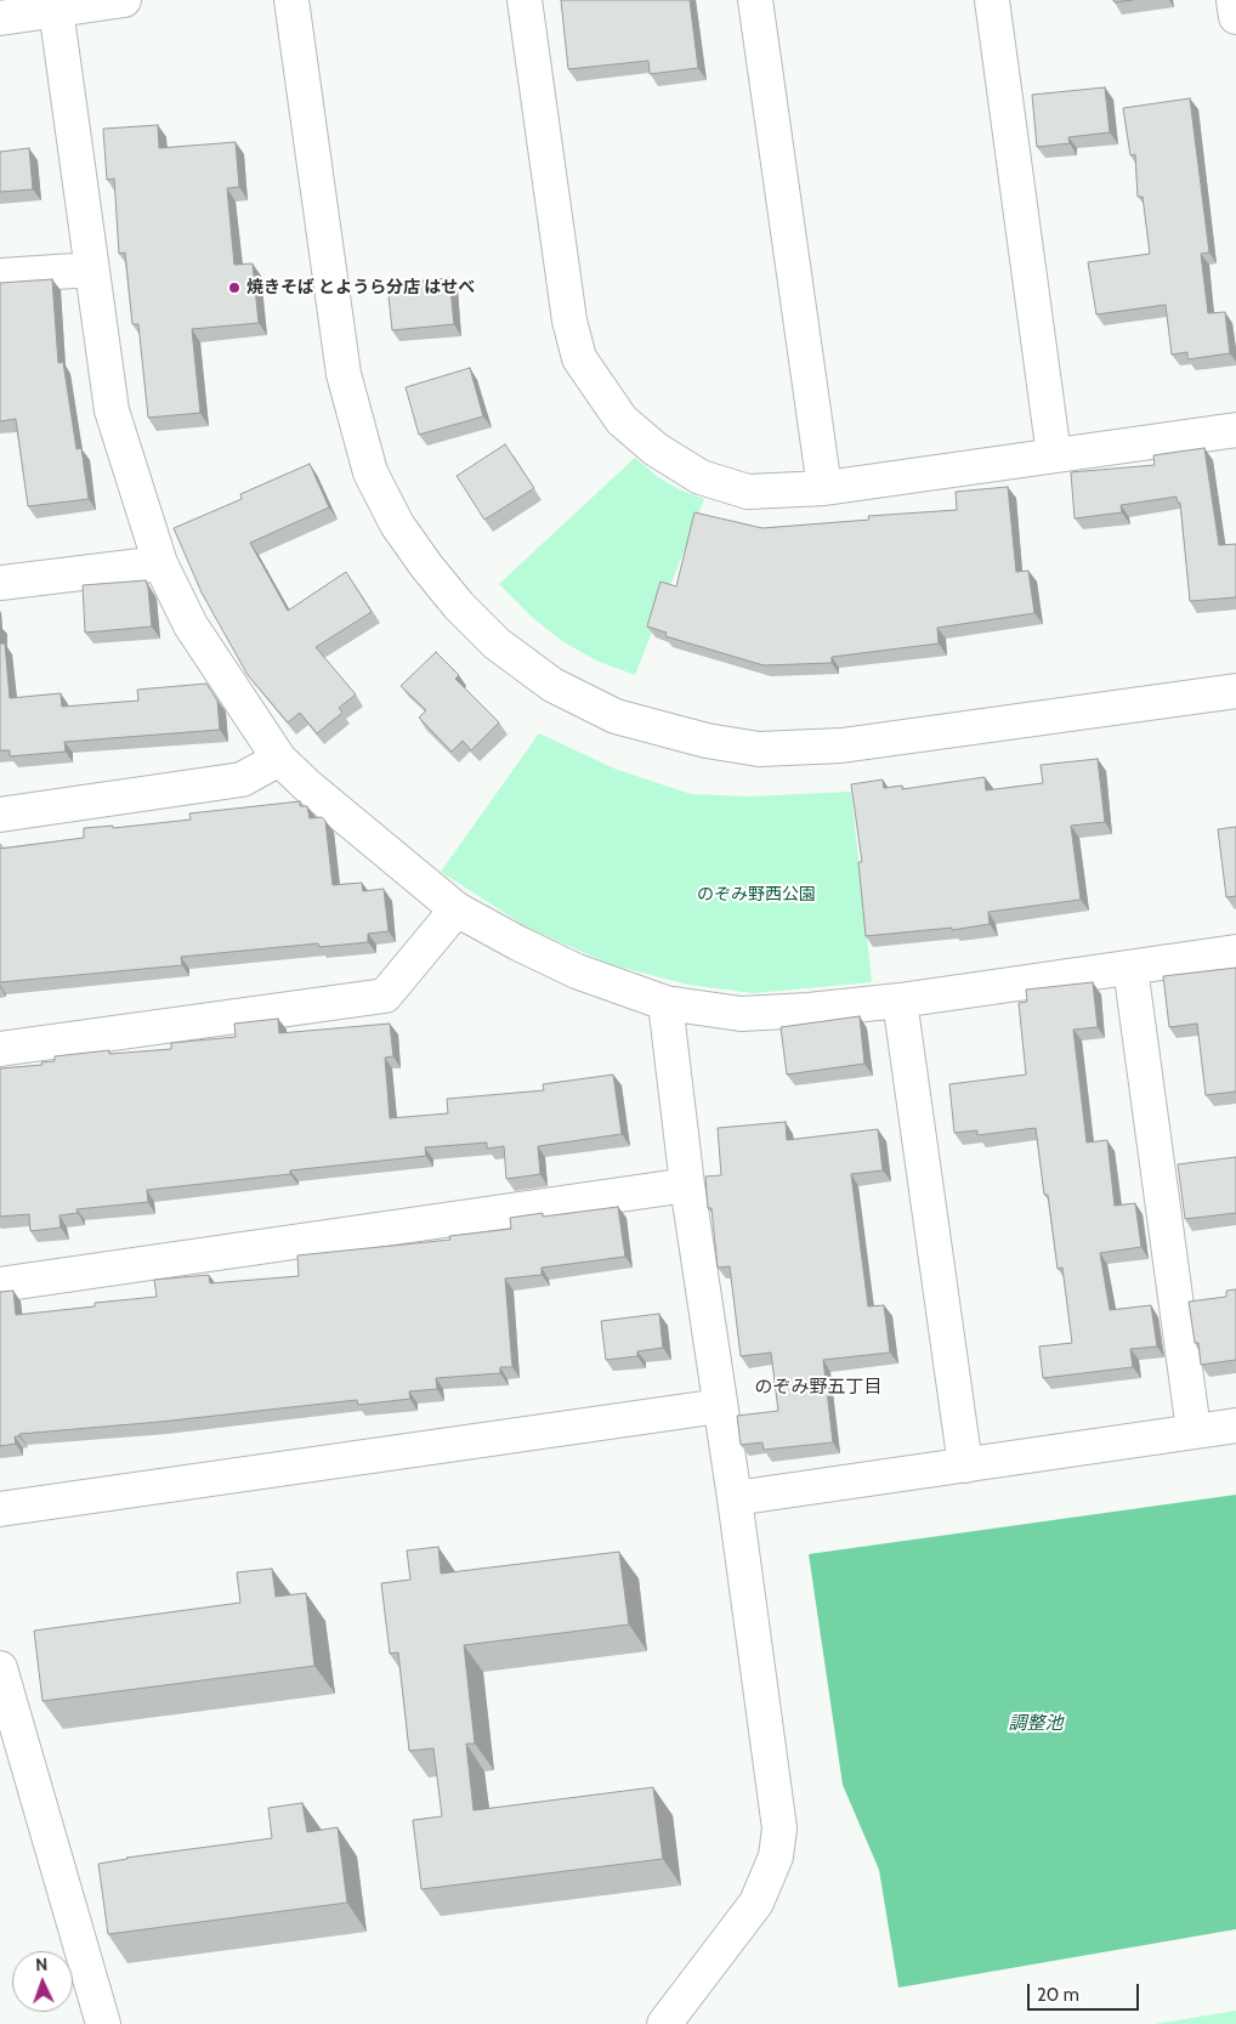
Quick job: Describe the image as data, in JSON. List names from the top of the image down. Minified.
{"districts":["のぞみ野五丁目"],"water":["調整池"],"parks":["のぞみ野西公園"],"places":["焼きそば とようら分店 はせべ"],"scale_bar":"20 m","north":"top"}
